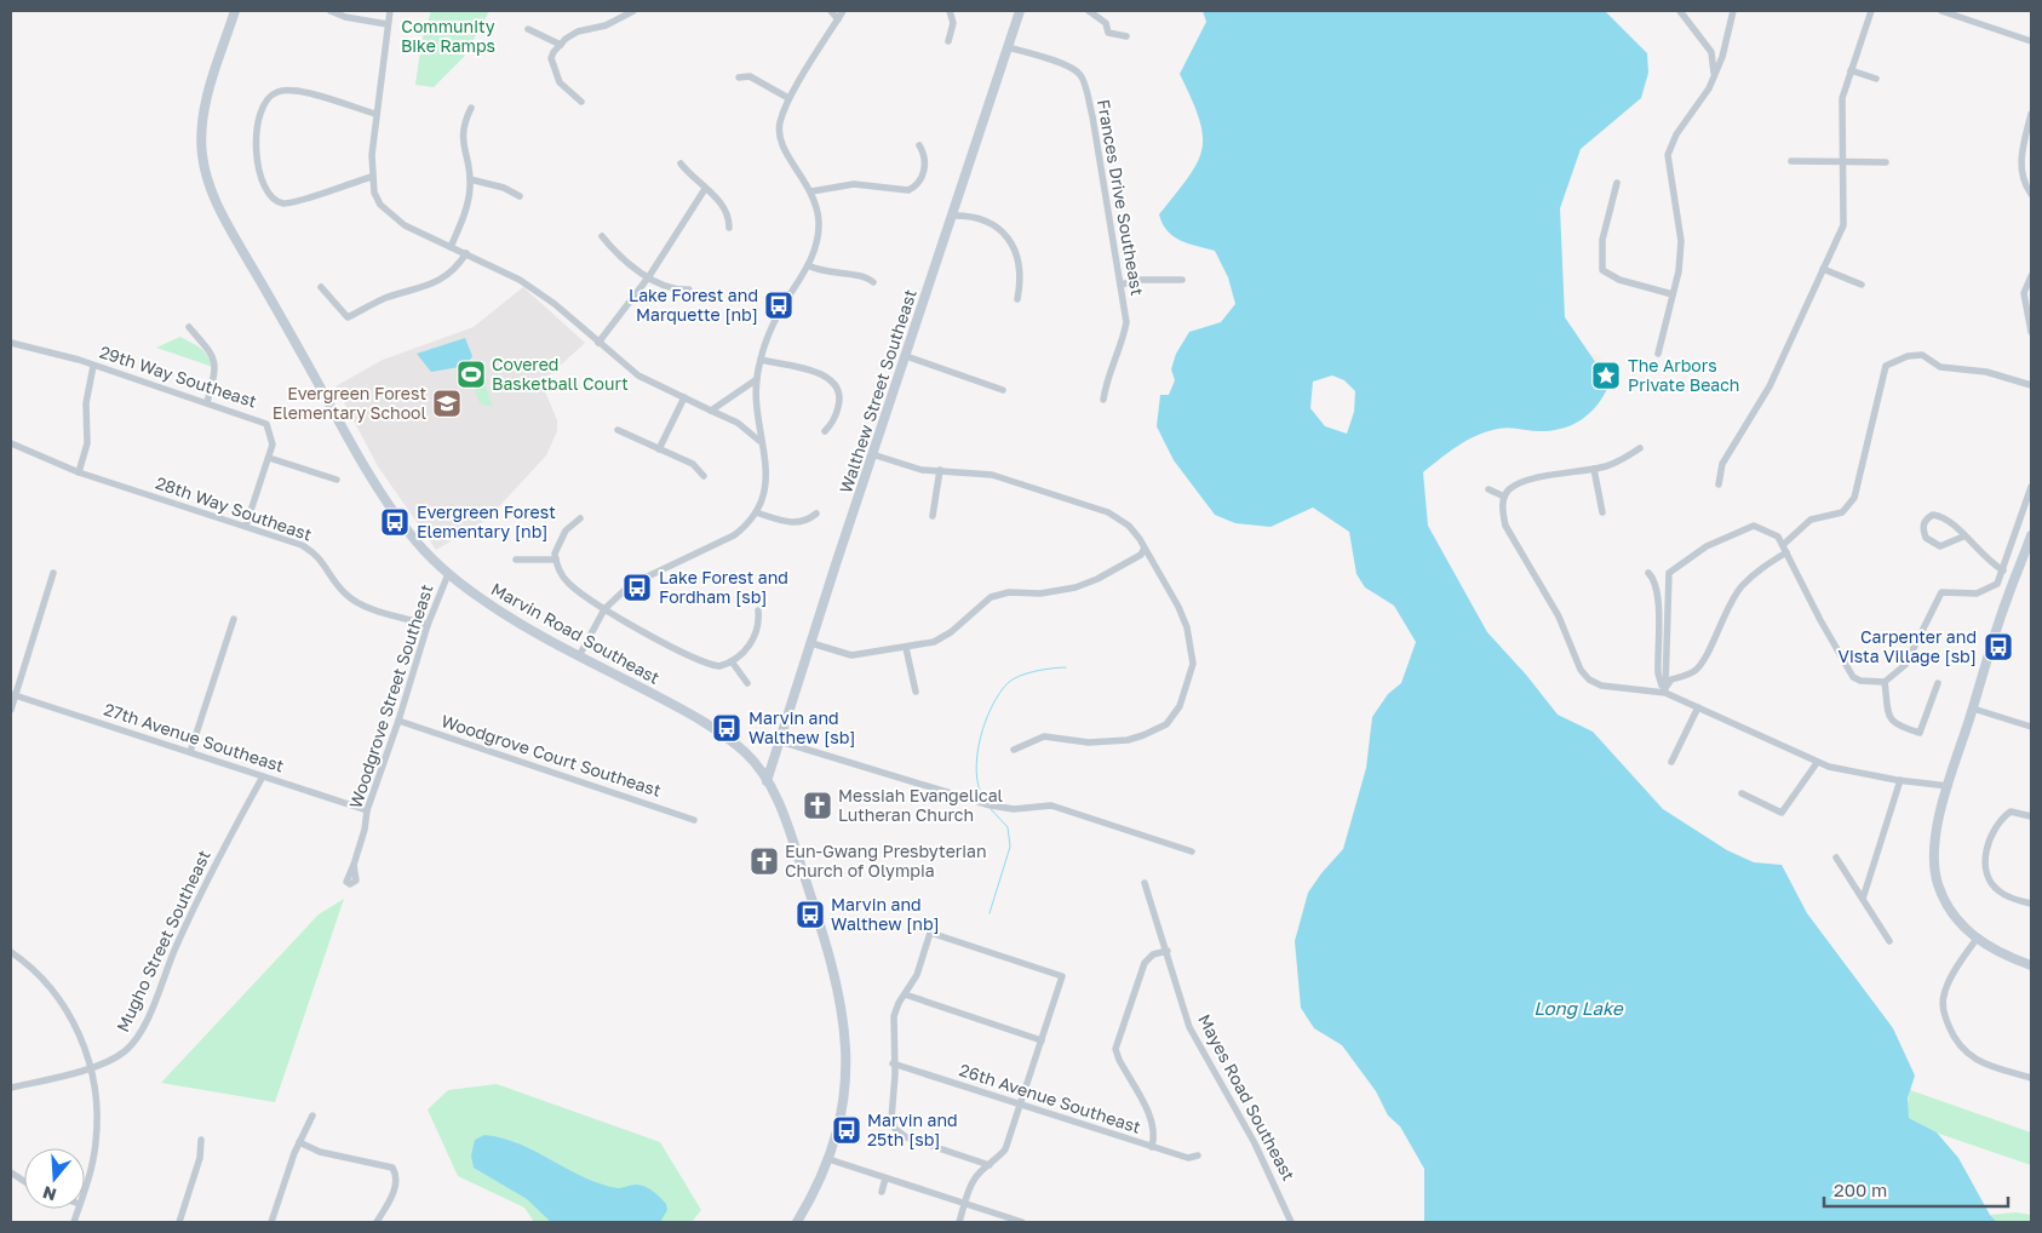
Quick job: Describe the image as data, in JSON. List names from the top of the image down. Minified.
{"streets":{"street":["Frances Drive Southeast","29th Way Southeast","Walthew Street Southeast","28th Way Southeast","Marvin Road Southeast","Woodgrove Street Southeast","27th Avenue Southeast","Woodgrove Court Southeast","Mugho Street Southeast","Mayes Road Southeast","26th Avenue Southeast"]},"crossings":[["Frances Drive Southeast","Walthew Street Southeast"],["29th Way Southeast","28th Way Southeast"],["Walthew Street Southeast","Marvin Road Southeast"],["28th Way Southeast","Woodgrove Street Southeast"],["Marvin Road Southeast","Woodgrove Street Southeast"],["Woodgrove Street Southeast","27th Avenue Southeast"],["Woodgrove Street Southeast","Woodgrove Court Southeast"],["27th Avenue Southeast","Mugho Street Southeast"]],"water":["Long Lake"],"parks":["Community Bike Ramps"],"places":{"bus stop":["Lake Forest and Marquette [nb]","Evergreen Forest Elementary [nb]","Lake Forest and Fordham [sb]","Carpenter and Vista Village [sb]","Marvin and Walthew [sb]","Marvin and Walthew [nb]","Marvin and 25th [sb]"],"sports":["Covered Basketball Court"],"place":["The Arbors Private Beach"],"school or university":["Evergreen Forest Elementary School"],"church":["Messiah Evangelical Lutheran Church","Eun-Gwang Presbyterian Church of Olympia"]},"scale_bar":"200 m","north":"bottom"}
